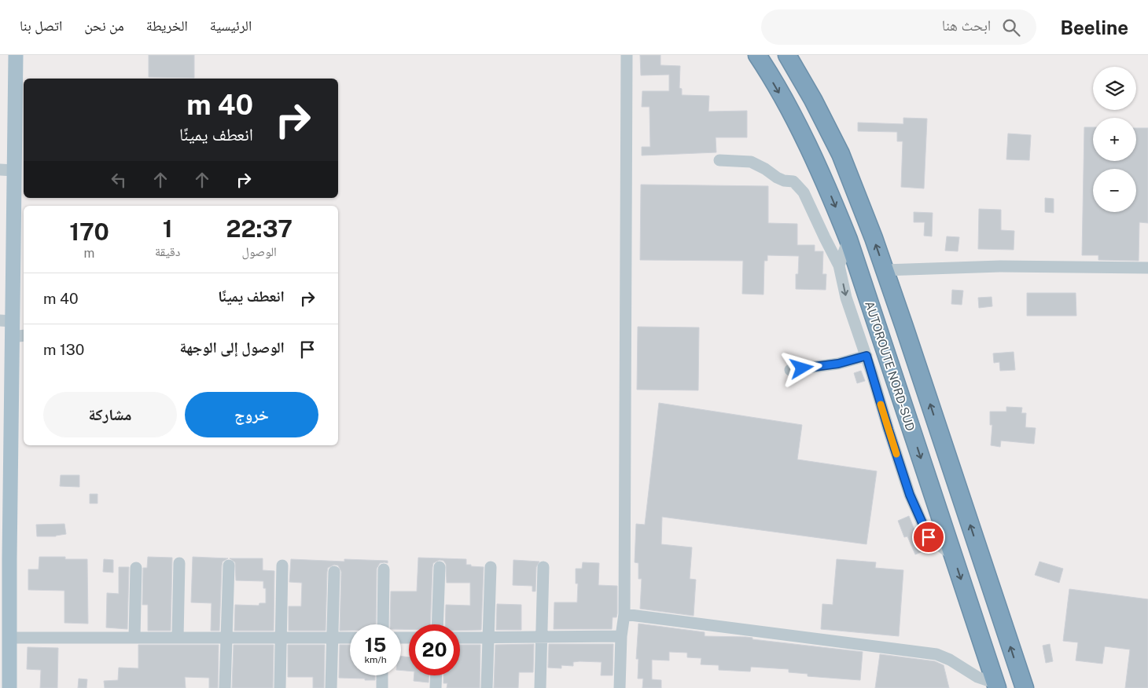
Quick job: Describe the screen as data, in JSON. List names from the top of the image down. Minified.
{"streets":{"highway":["AUTOROUTE NORD-SUD"]},"page":{"header":"Beeline","search":"ابحث هنا","nav":["الرئيسية","الخريطة","من نحن","اتصل بنا"],"map_buttons":["+","−"],"turn":["40 m","انعطف يمينًا"],"eta":["22:37","الوصول","1","دقيقة","170","m"],"list":[{"name":"انعطف يمينًا","value":"40 m"},{"name":"الوصول إلى الوجهة","value":"130 m"}],"buttons":["خروج","مشاركة"],"speed":"15 km/h","limit":"20"}}
